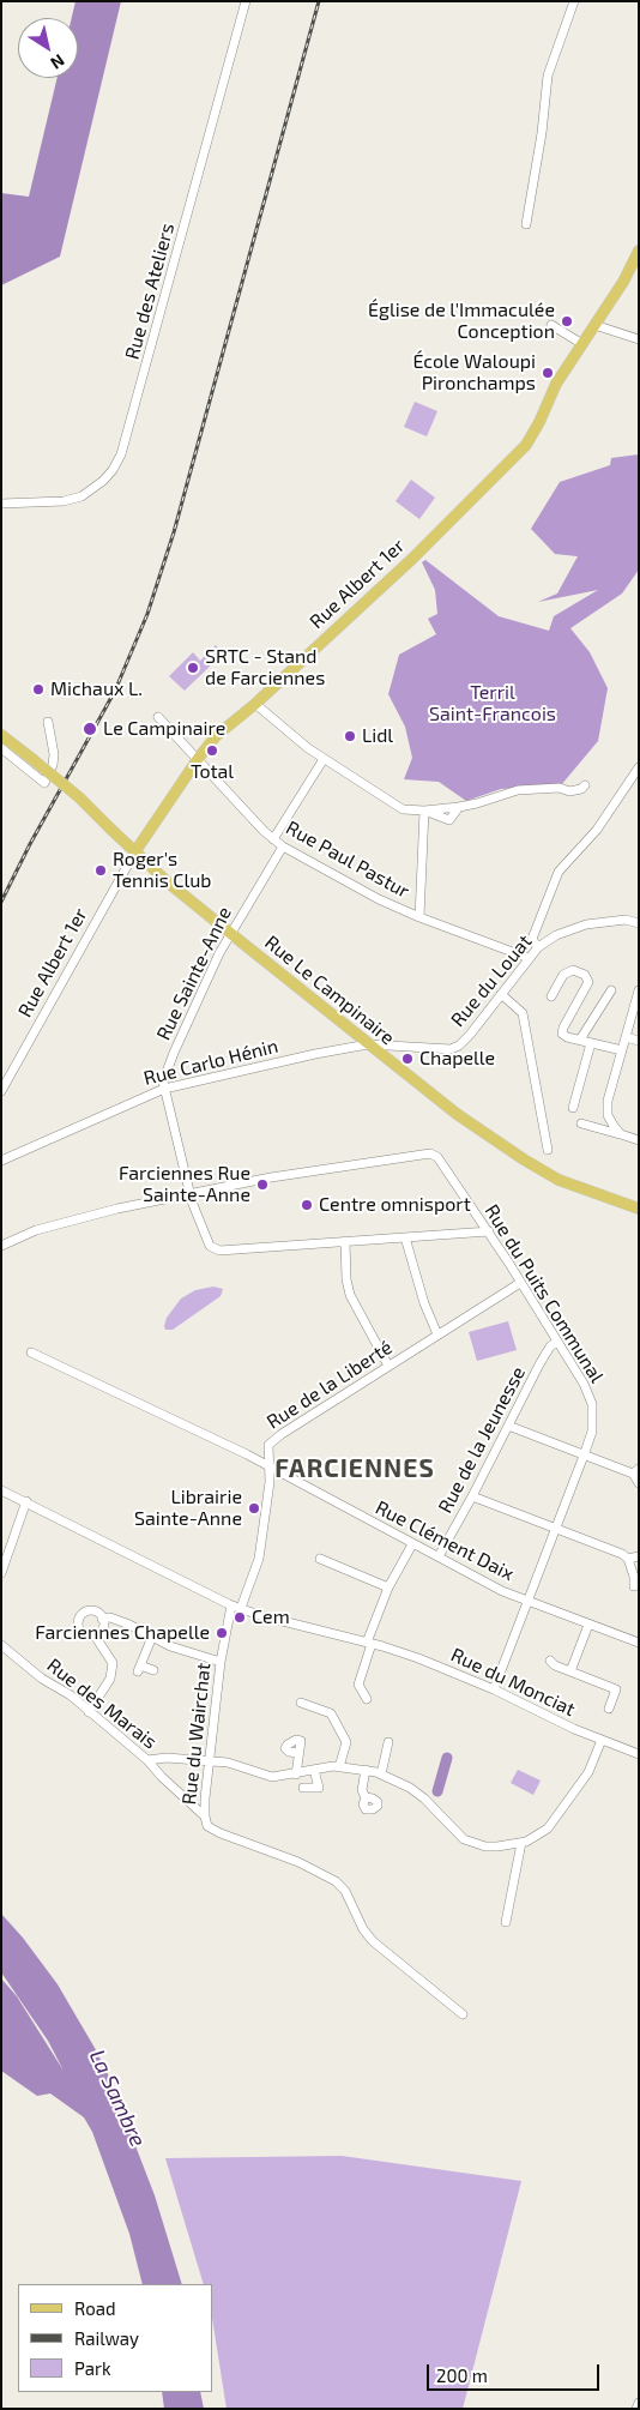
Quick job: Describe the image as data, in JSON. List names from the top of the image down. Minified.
{"streets":{"main road":["Rue Albert 1er","Rue Le Campinaire"],"street":["Rue des Ateliers","Rue Paul Pastur","Rue Sainte-Anne","Rue du Louat","Rue Carlo Hénin","Rue du Puits Communal","Rue de la Liberté","Rue de la Jeunesse","Rue Clément Daix","Rue du Monciat","Rue des Marais","Rue du Wairchat"]},"crossings":[["Rue Albert 1er","Rue Paul Pastur"],["Rue Albert 1er","Rue Le Campinaire"],["Rue Paul Pastur","Rue Sainte-Anne"],["Rue Paul Pastur","Rue du Louat"],["Rue Sainte-Anne","Rue Le Campinaire"],["Rue Sainte-Anne","Rue Carlo Hénin"],["Rue Sainte-Anne","Rue du Puits Communal"],["Rue du Louat","Rue Le Campinaire"],["Rue du Louat","Rue Carlo Hénin"],["Rue Le Campinaire","Rue Carlo Hénin"],["Rue du Puits Communal","Rue de la Liberté"],["Rue du Puits Communal","Rue de la Jeunesse"],["Rue du Puits Communal","Rue Clément Daix"],["Rue du Puits Communal","Rue du Monciat"],["Rue de la Liberté","Rue Clément Daix"],["Rue de la Liberté","Rue du Monciat"],["Rue de la Jeunesse","Rue Clément Daix"],["Rue du Monciat","Rue du Wairchat"],["Rue des Marais","Rue du Wairchat"]],"districts":["FARCIENNES"],"water":["La Sambre"],"parks":["Terril Saint-Francois"],"places":["Église de l'Immaculée Conception","École Waloupi Pironchamps","SRTC - Stand de Farciennes","Michaux L.","Le Campinaire","Lidl","Total","Roger's Tennis Club","Chapelle","Farciennes Rue Sainte-Anne","Centre omnisport","Librairie Sainte-Anne","Cem","Farciennes Chapelle"],"legend":["Road","Railway","Park"],"scale_bar":"200 m","north":"bottom right"}
